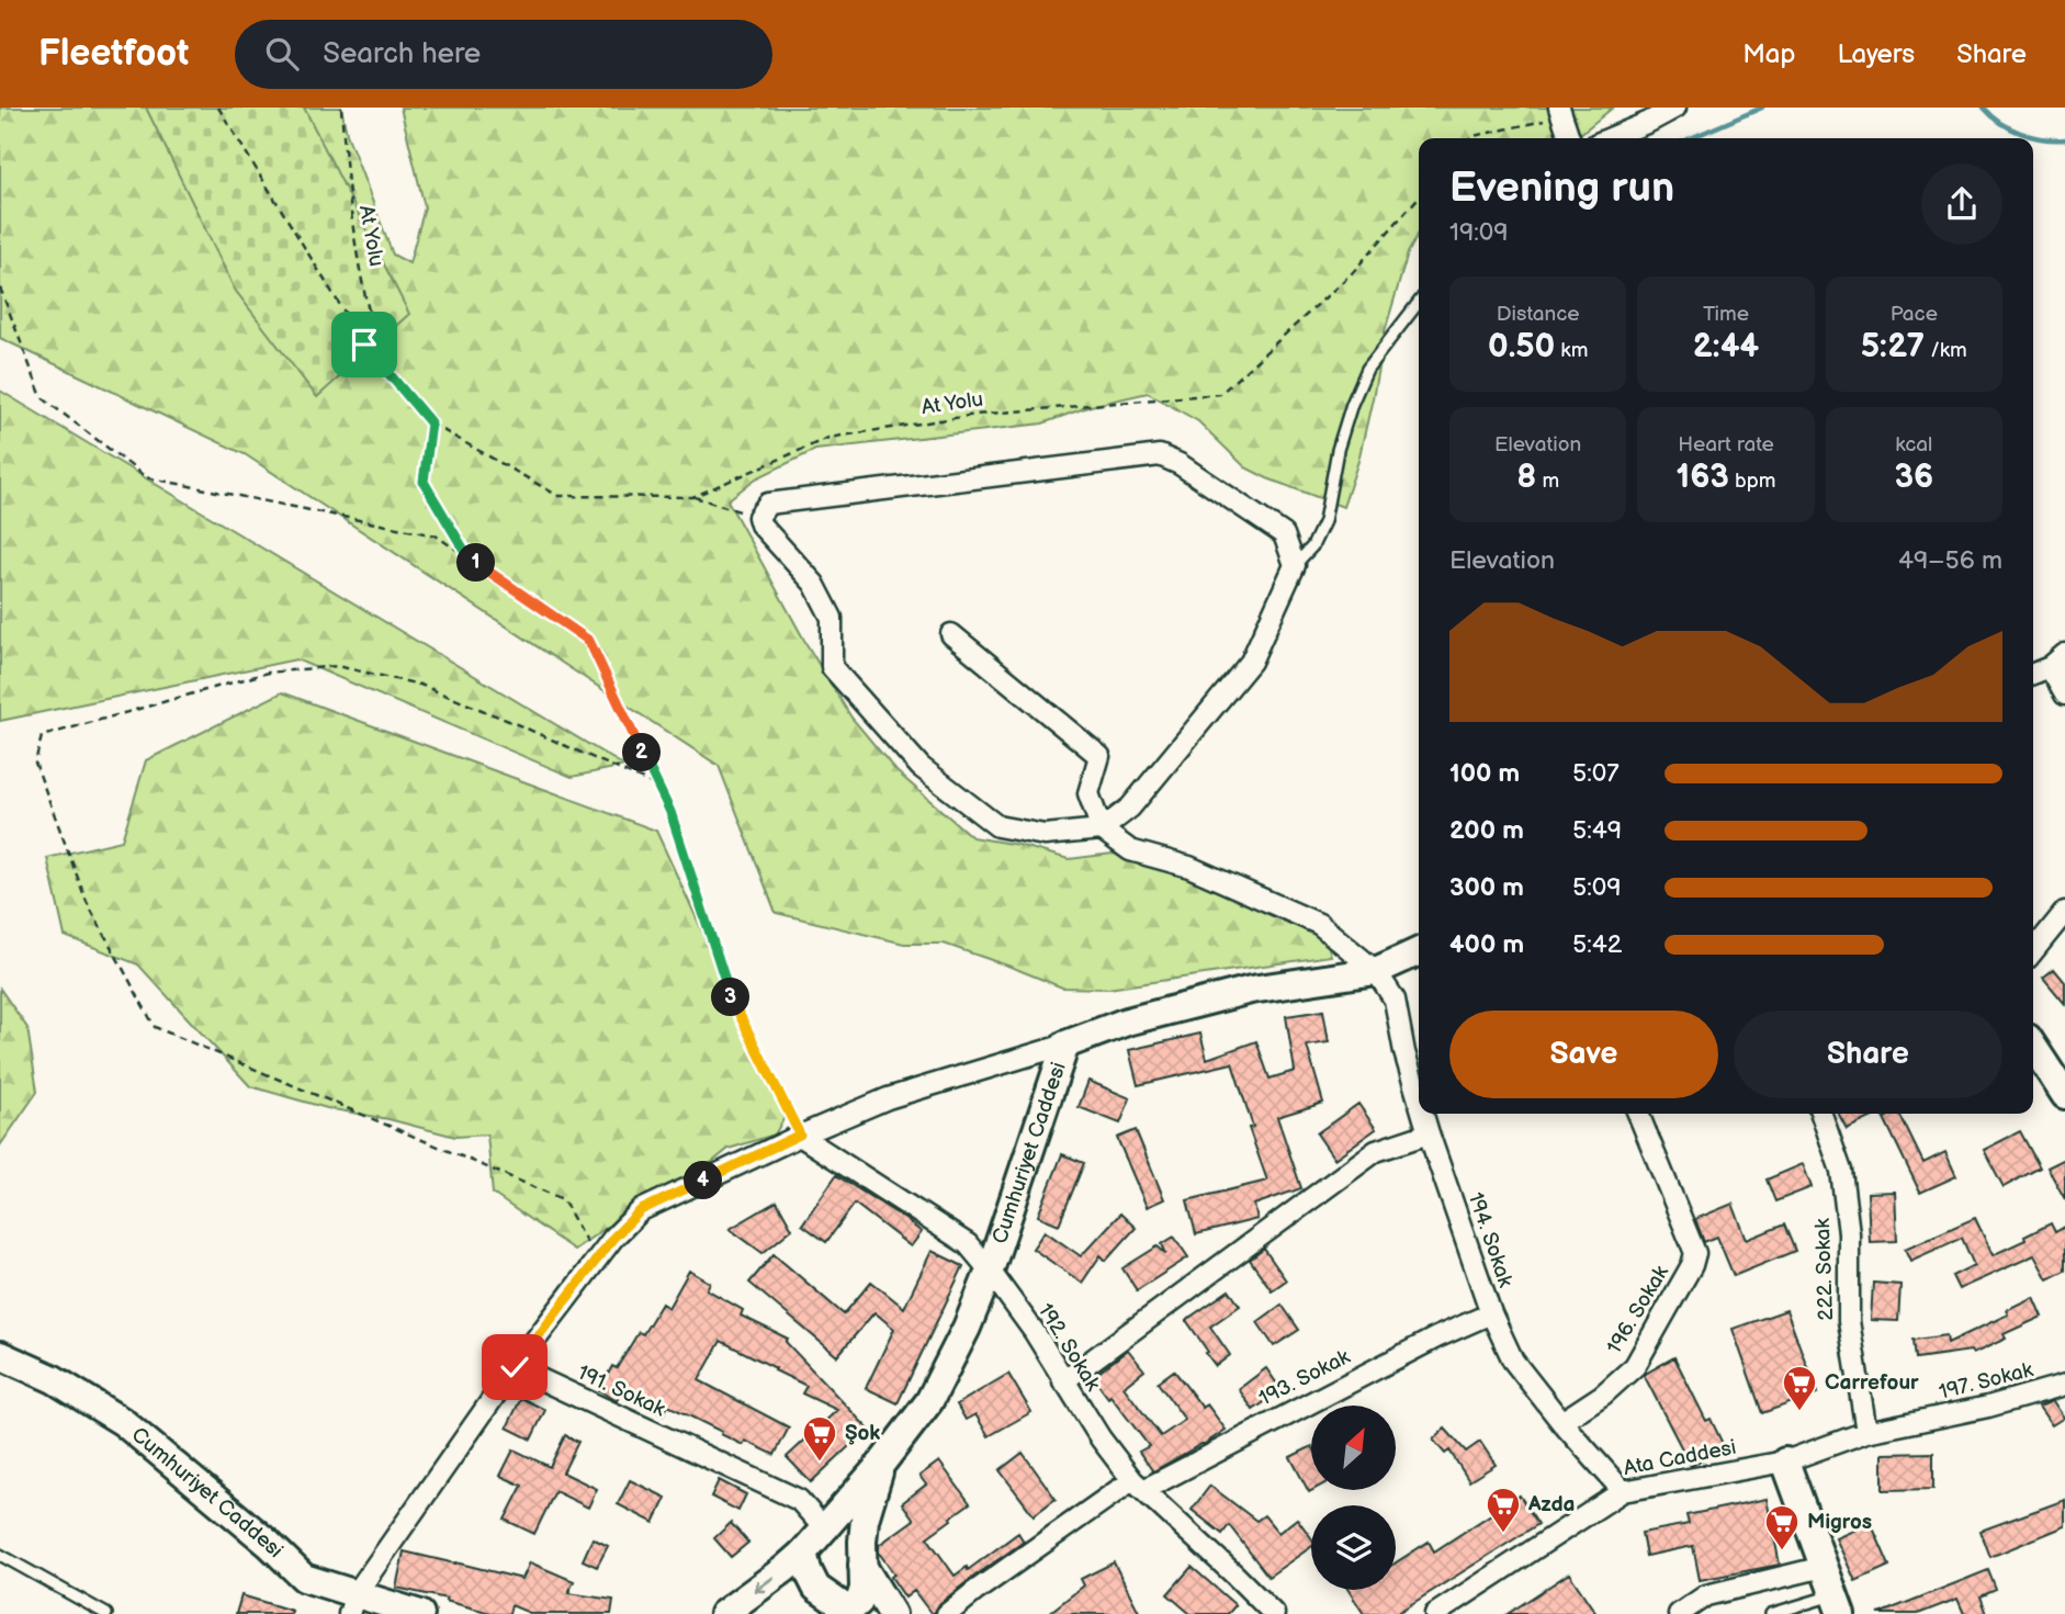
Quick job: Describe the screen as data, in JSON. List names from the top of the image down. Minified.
{"streets":{"street":["Cumhuriyet Caddesi","194. Sokak","222. Sokak","196. Sokak","192. Sokak","193. Sokak","197. Sokak","191. Sokak","Ata Caddesi"],"path":["At Yolu"]},"crossings":[["Cumhuriyet Caddesi","194. Sokak"],["Cumhuriyet Caddesi","192. Sokak"],["Cumhuriyet Caddesi","191. Sokak"],["194. Sokak","196. Sokak"],["194. Sokak","193. Sokak"],["194. Sokak","Ata Caddesi"],["222. Sokak","197. Sokak"],["192. Sokak","193. Sokak"],["197. Sokak","Ata Caddesi"]],"places":{"supermarket":["Carrefour","Şok","Azda","Migros"]},"north":"top right","page":{"header":"Fleetfoot","search":"Search here","nav":["Map","Layers","Share"],"heading":["Evening run","19:09"],"stats":[["Distance","0.50 km"],["Time","2:44"],["Pace","5:27 /km"],["Elevation","8 m"],["Heart rate","163 bpm"],["kcal","36"]],"chart":["Elevation","49–56 m"],"pins":["1","2","3","4"],"list":[{"name":"100 m","note":"5:07"},{"name":"200 m","note":"5:49"},{"name":"300 m","note":"5:09"},{"name":"400 m","note":"5:42"}],"buttons":["Save","Share"]}}
